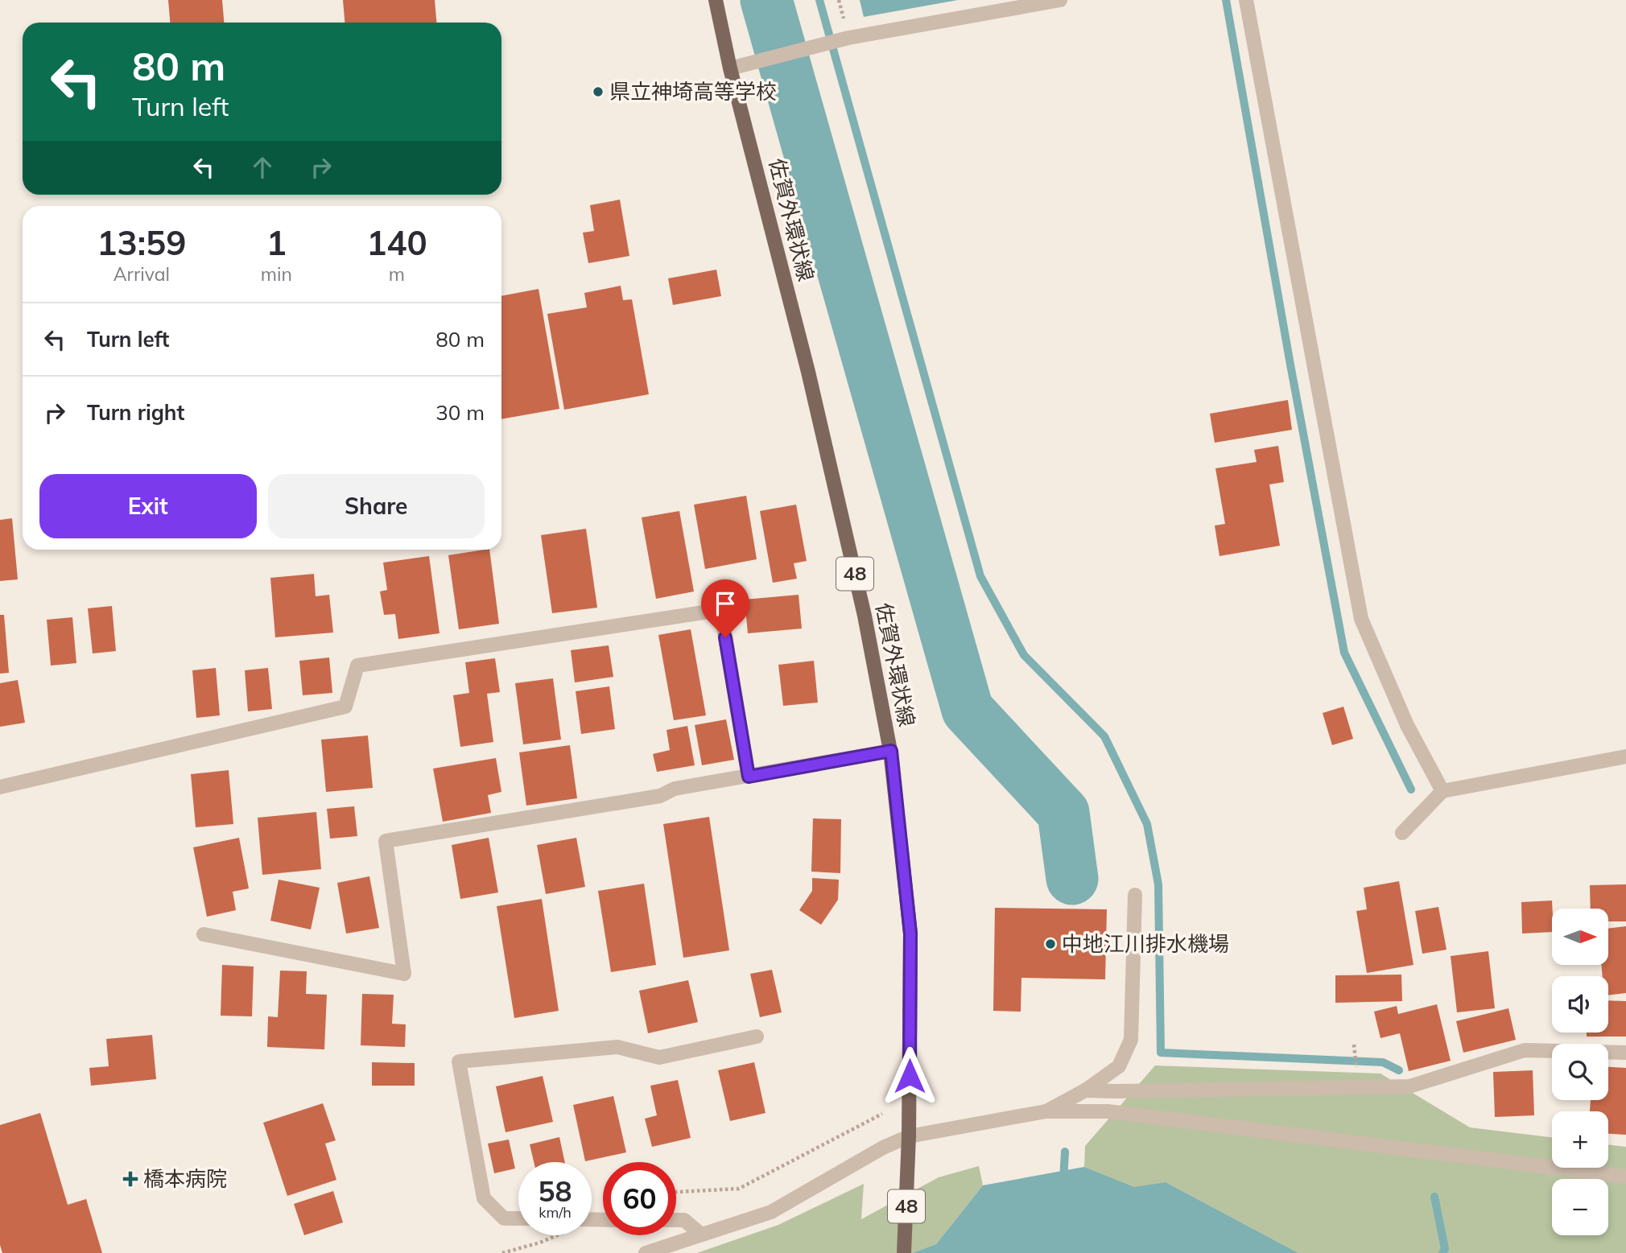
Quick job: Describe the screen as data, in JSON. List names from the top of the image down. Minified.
{"streets":{"main road":["佐賀外環状線","48"]},"places":{"other":["県立神埼高等学校","中地江川排水機場"],"health":["橋本病院"]},"north":"right","page":{"turn":["80 m","Turn left"],"eta":["13:59","Arrival","1","min","140","m"],"list":[{"name":"Turn left","value":"80 m"},{"name":"Turn right","value":"30 m"}],"buttons":["Exit","Share"],"map_buttons":["+","−"],"speed":"58 km/h","limit":"60"}}
